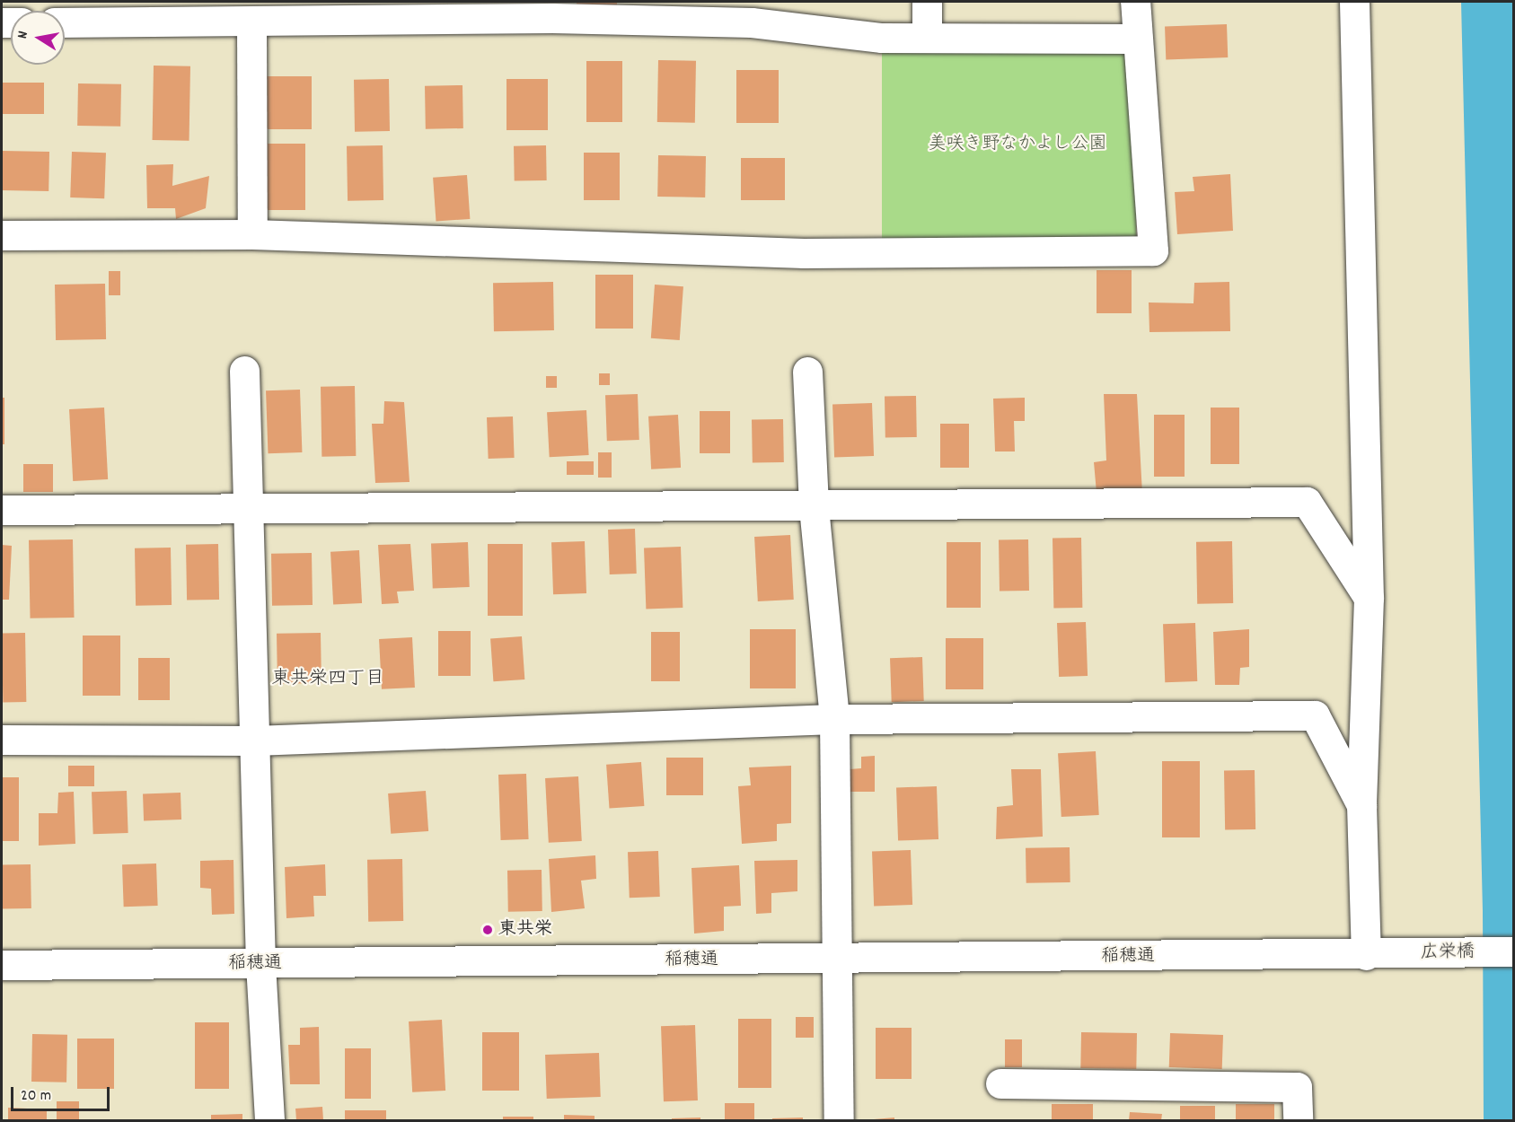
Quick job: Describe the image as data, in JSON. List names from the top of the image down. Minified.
{"streets":{"street":["広栄橋","稲穂通"]},"crossings":[["広栄橋","稲穂通"]],"districts":["東共栄四丁目"],"parks":["美咲き野なかよし公園"],"places":["東共栄"],"scale_bar":"20 m","north":"left"}
